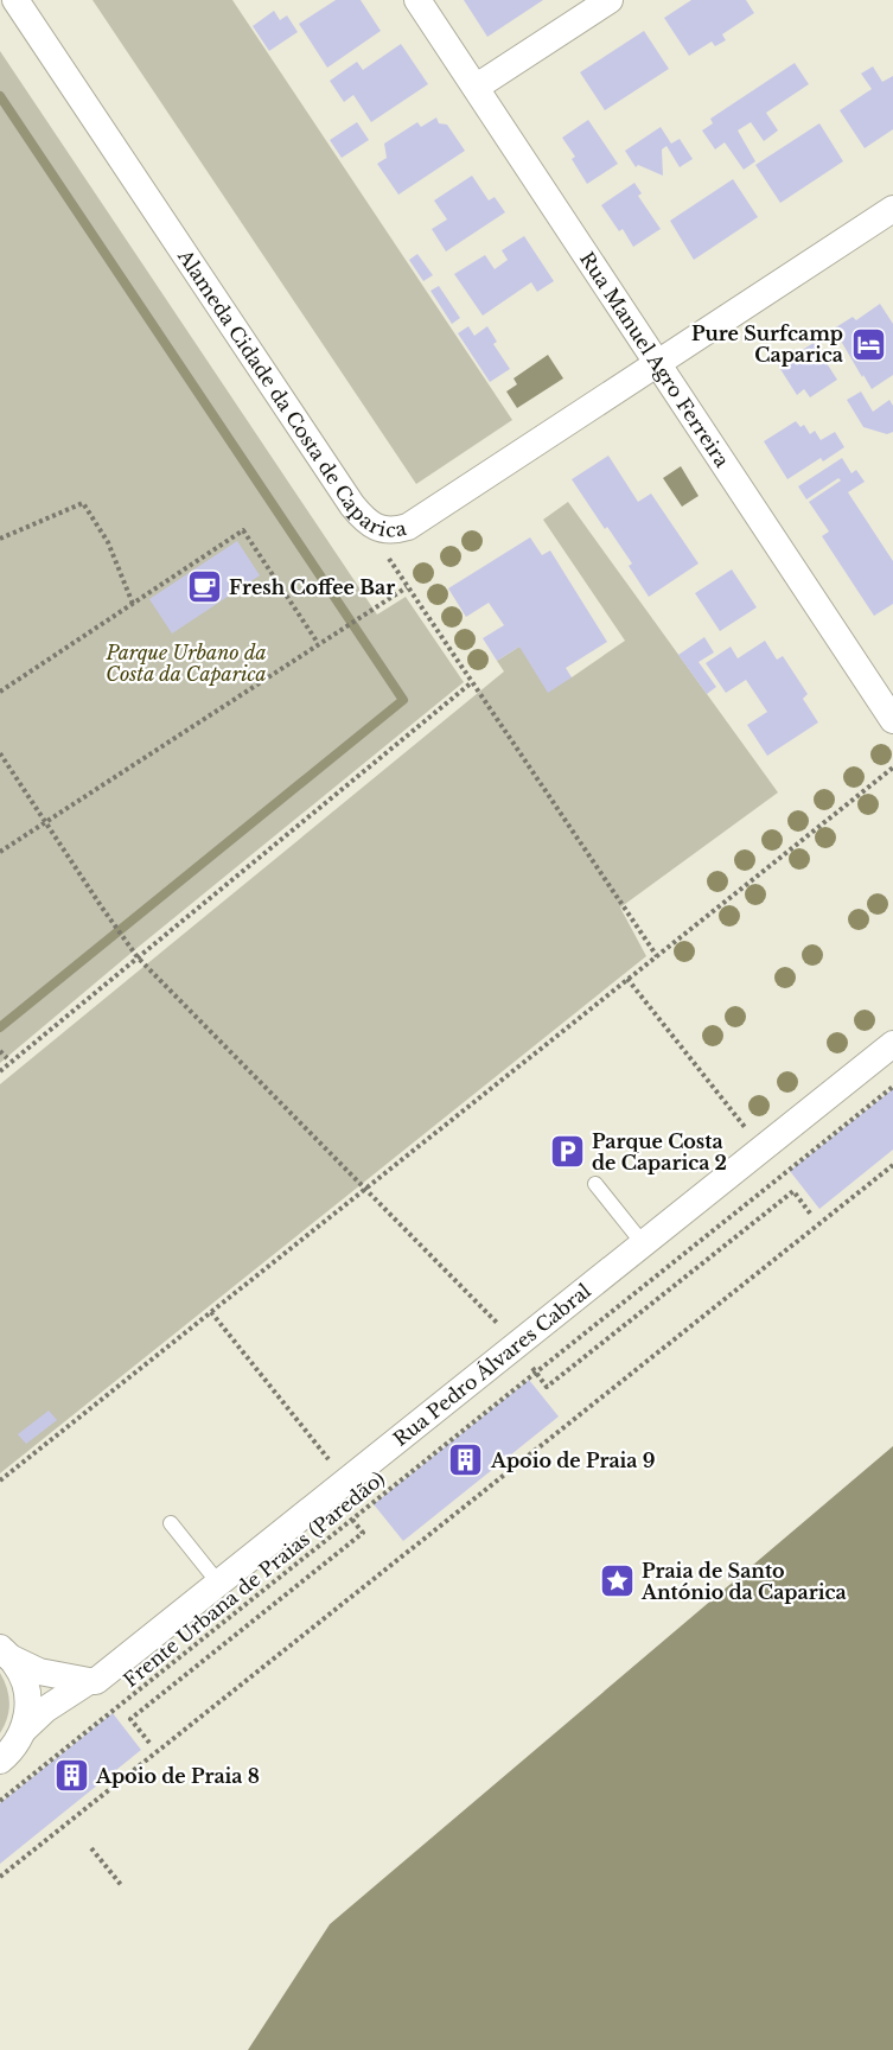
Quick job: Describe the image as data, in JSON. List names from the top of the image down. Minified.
{"streets":{"street":["Rua Manuel Agro Ferreira","Alameda Cidade da Costa de Caparica","Rua Pedro Álvares Cabral"],"path":["Frente Urbana de Praias (Paredão)"]},"crossings":[["Rua Manuel Agro Ferreira","Alameda Cidade da Costa de Caparica"]],"parks":["Parque Urbano da Costa da Caparica"],"places":{"hotel":["Pure Surfcamp Caparica"],"cafe":["Fresh Coffee Bar"],"parking":["Parque Costa de Caparica 2"],"building":["Apoio de Praia 9","Apoio de Praia 8"],"place":["Praia de Santo António da Caparica"]}}
